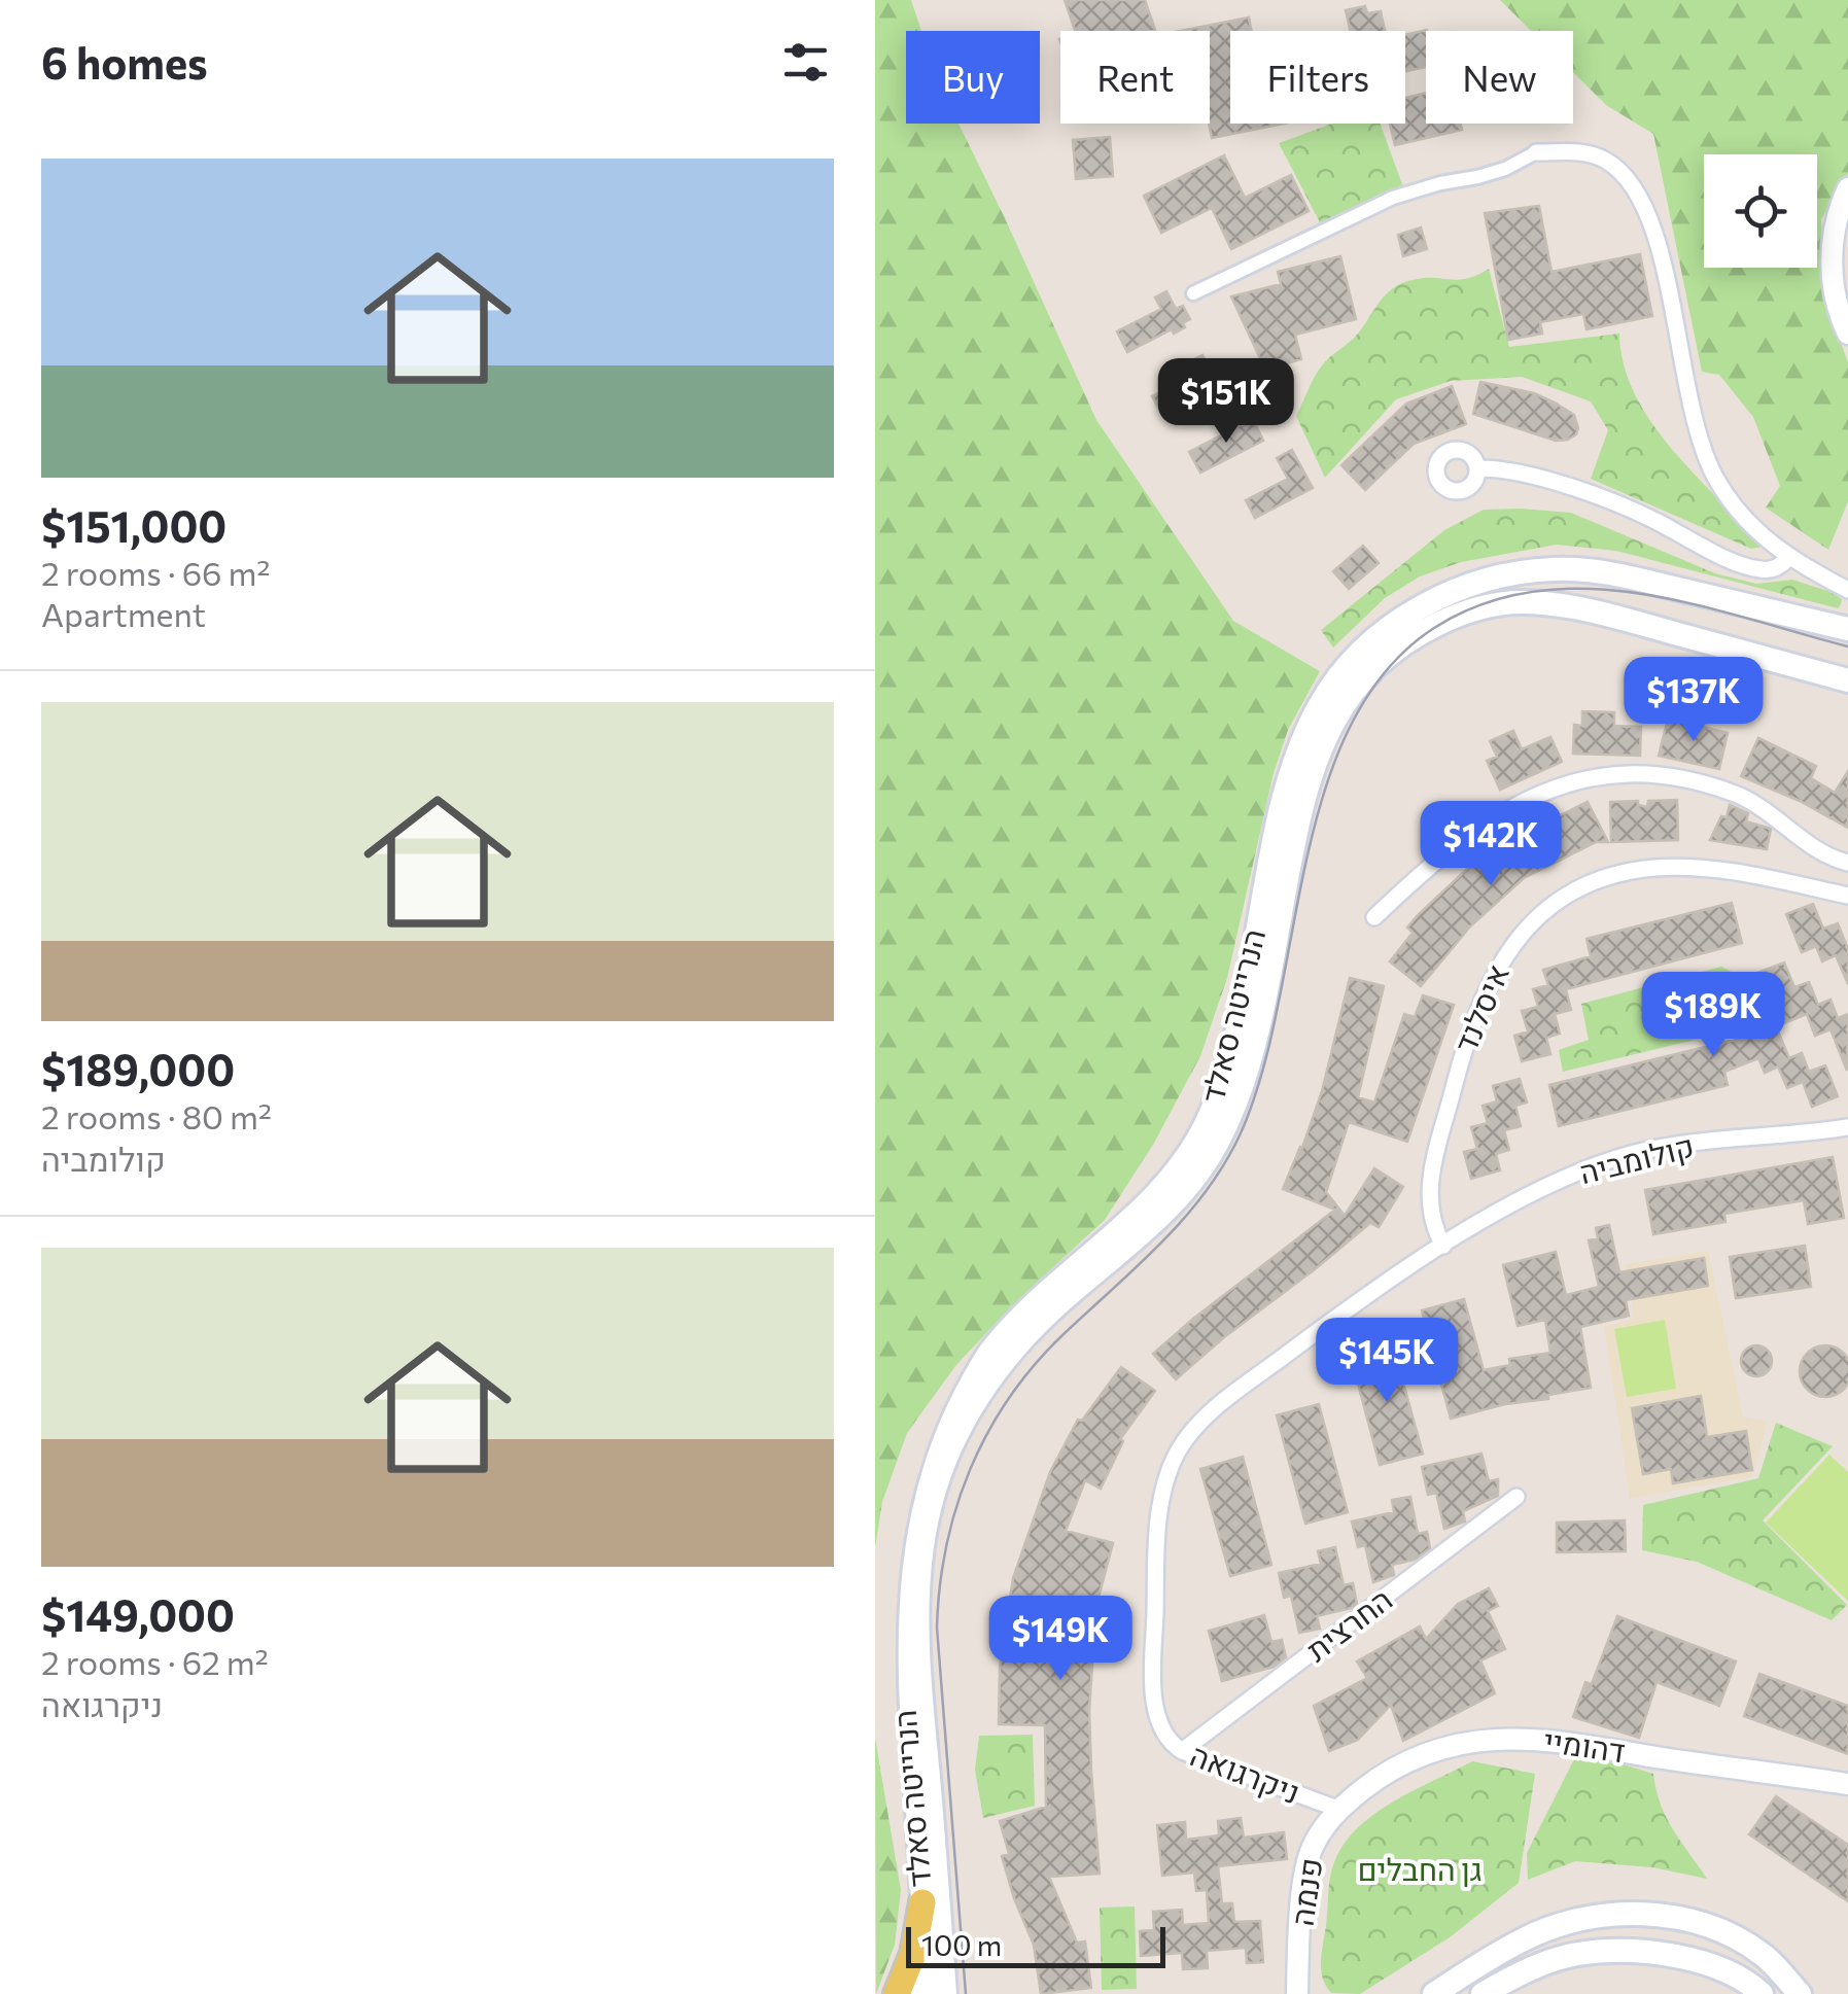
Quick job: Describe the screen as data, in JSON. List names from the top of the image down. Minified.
{"streets":{"main road":["הנרייטה סאלד"],"street":["איסלנד","קולומביה","החרצית","דהומיי","ניקרגואה","פנמה"]},"crossings":[["איסלנד","קולומביה"],["איסלנד","ניקרגואה"],["קולומביה","ניקרגואה"],["החרצית","ניקרגואה"],["דהומיי","ניקרגואה"],["דהומיי","פנמה"],["ניקרגואה","פנמה"]],"parks":["גן החבלים"],"scale_bar":"100 m","page":{"heading":"6 homes","chip":["Buy","Rent","Filters","New"],"list":[{"name":"$151,000","note":"2 rooms · 66 m² · Apartment"},{"name":"$189,000","note":"2 rooms · 80 m² · קולומביה"},{"name":"$149,000","note":"2 rooms · 62 m² · ניקרגואה"}],"price":["$151K","$137K","$142K","$189K","$145K","$149K"],"scale":"100 m"}}
